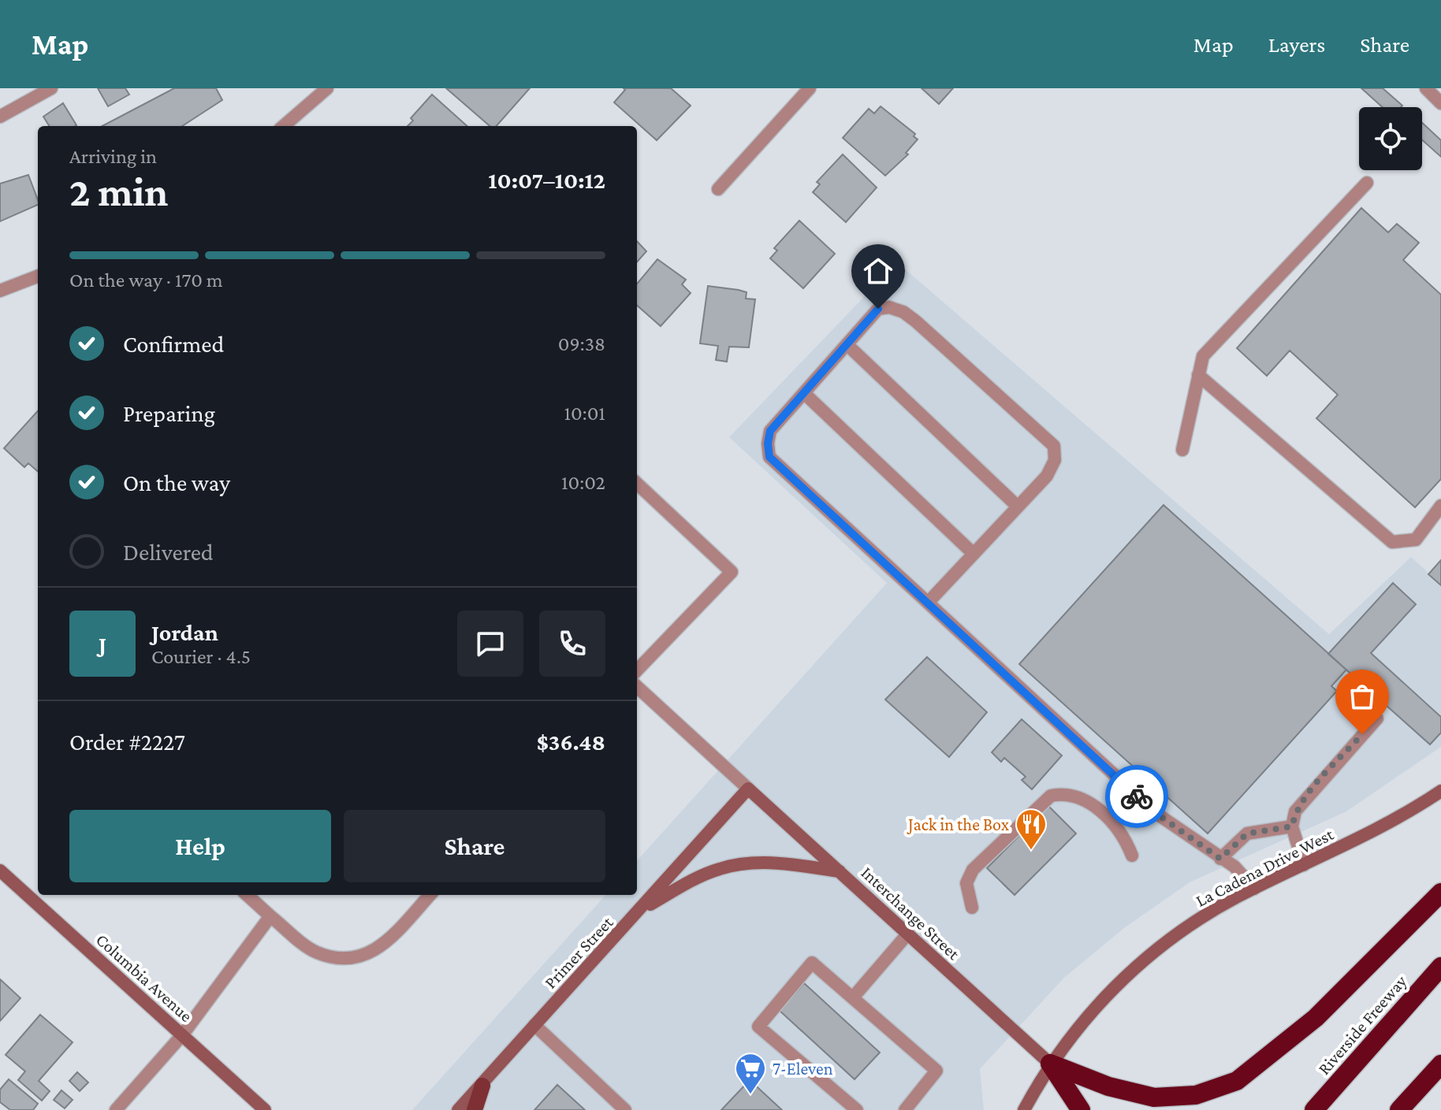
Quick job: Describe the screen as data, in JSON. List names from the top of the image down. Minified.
{"streets":{"highway":["Riverside Freeway"],"street":["La Cadena Drive West","Interchange Street","Primer Street","Columbia Avenue"]},"crossings":[["La Cadena Drive West","Interchange Street"],["Interchange Street","Primer Street"]],"places":{"restaurant":["Jack in the Box"],"supermarket":["7-Eleven"]},"page":{"header":"Map","nav":["Map","Layers","Share"],"heading":["2 min","Arriving in","10:07–10:12"],"panel":["Jordan","Courier · 4.5","Order #2227","$36.48"],"bar":"On the way · 170 m","list":[["Confirmed","09:38"],["Preparing","10:01"],["On the way","10:02"],"Delivered"],"round":"J","buttons":["Help","Share"]}}
